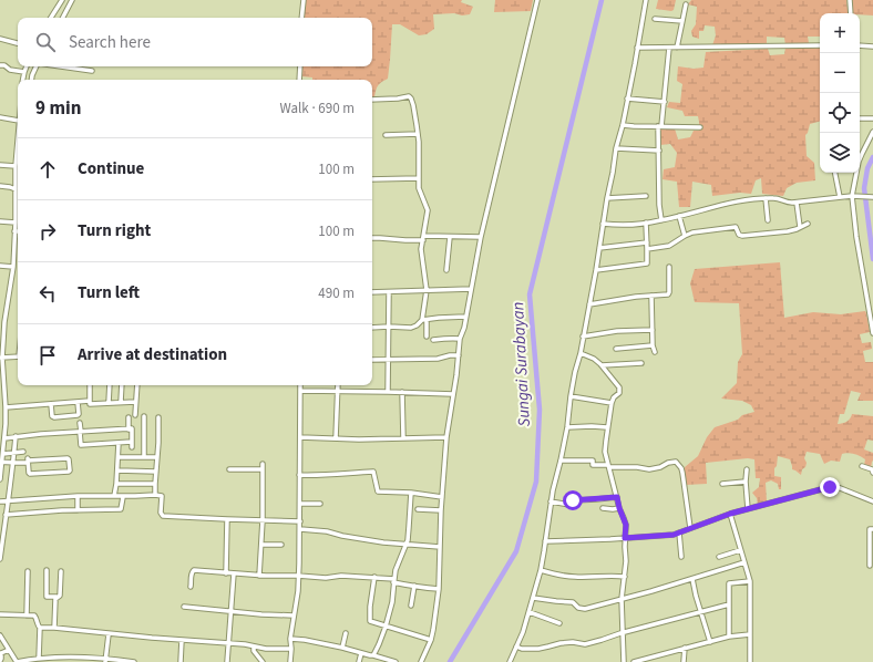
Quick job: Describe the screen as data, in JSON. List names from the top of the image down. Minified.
{"water":["Sungai Surabayan"],"page":{"map_buttons":["+","−"],"search":"Search here","heading":["9 min","Walk · 690 m"],"list":[["Continue","100 m"],["Turn right","100 m"],["Turn left","490 m"],"Arrive at destination"]}}
